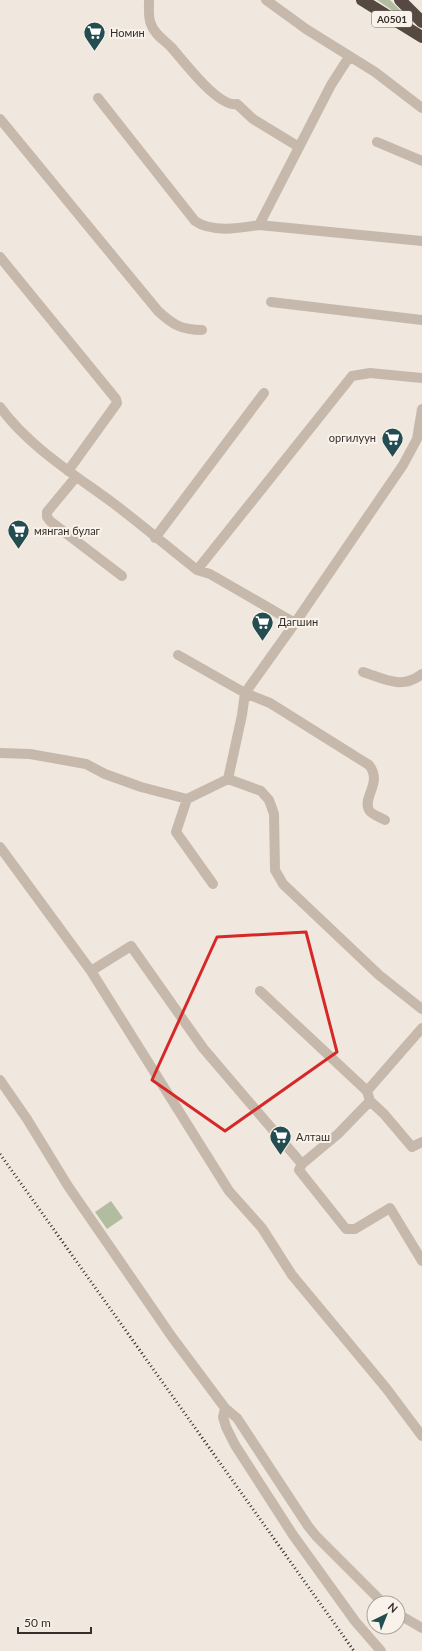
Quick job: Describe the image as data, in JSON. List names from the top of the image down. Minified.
{"streets":{"highway":["A0501"]},"places":{"supermarket":["Номин","оргилуун","мянган булаг","Дагшин","Алташ"]},"scale_bar":"50 m","north":"top right"}
